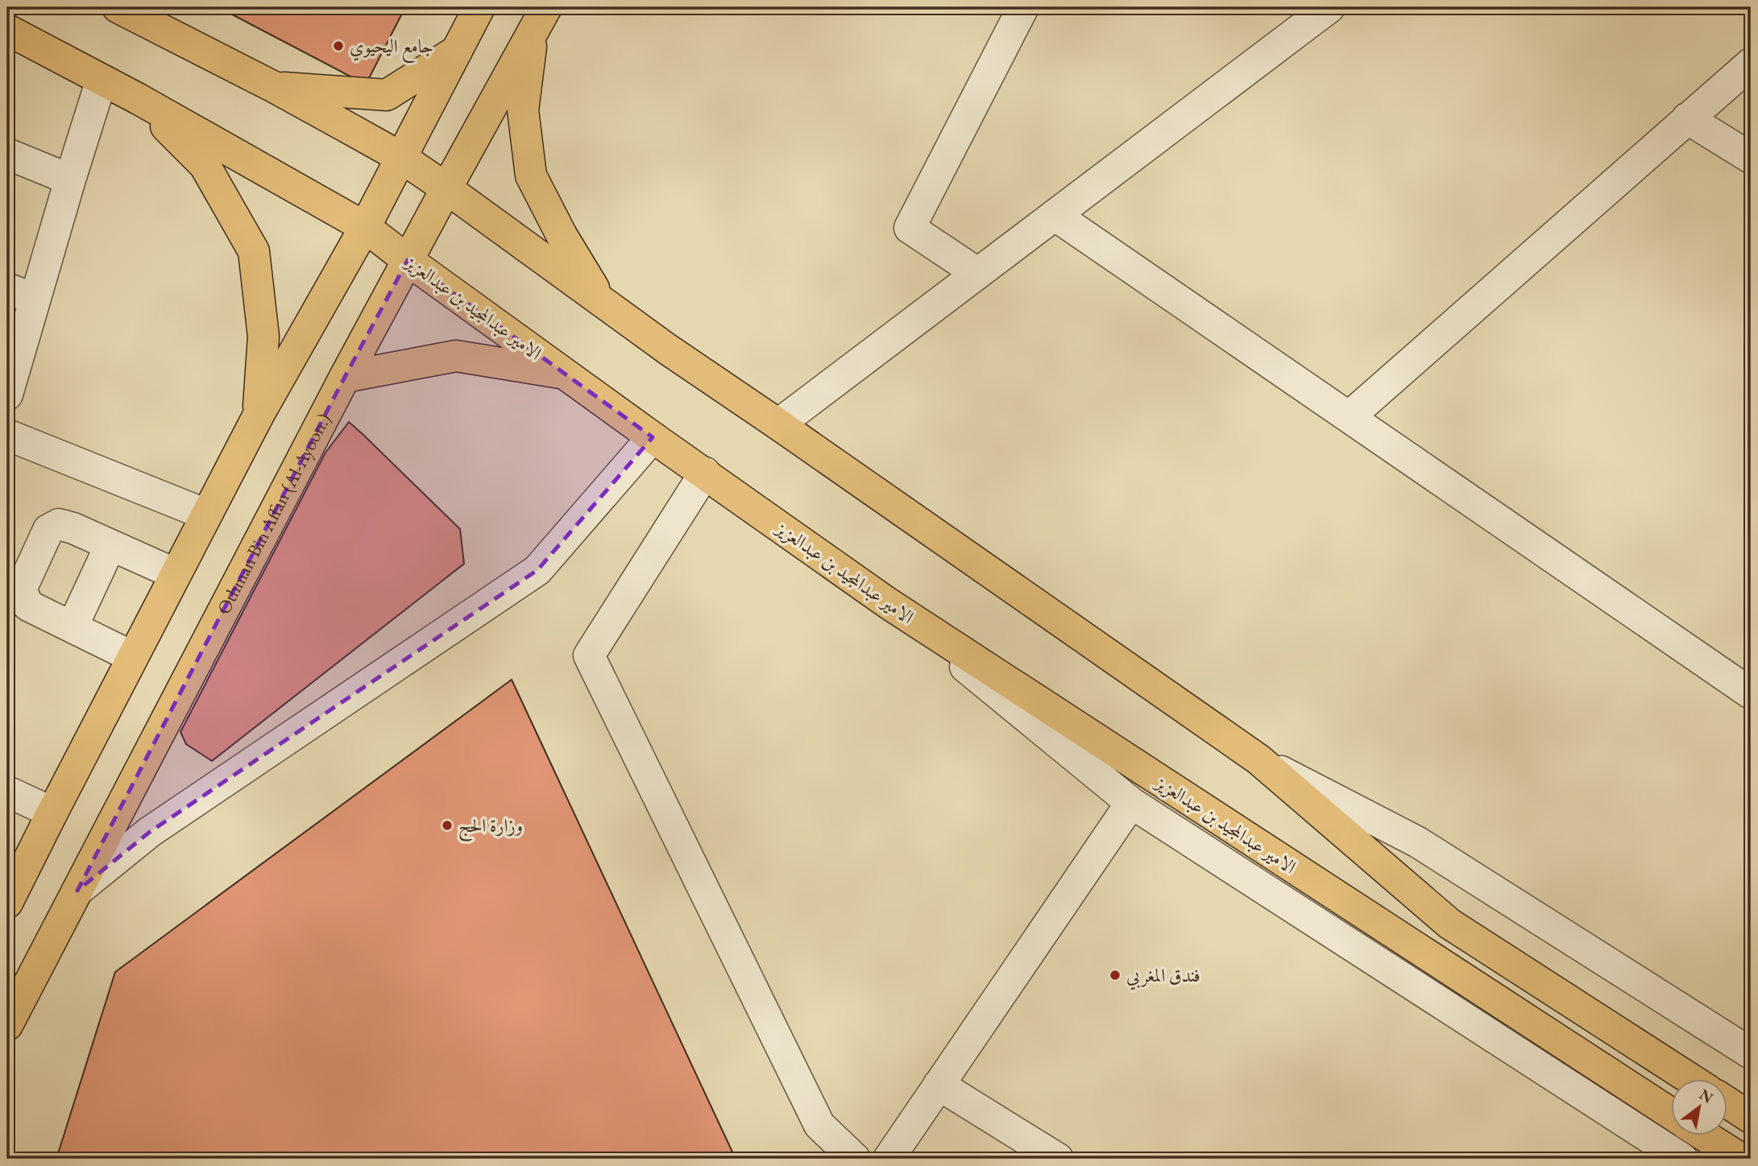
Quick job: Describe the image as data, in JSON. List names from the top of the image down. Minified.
{"streets":{"main road":["الامير عبدالمجيد بن عبدالعزيز","Othman Bin Affan (Al-Ayoon.)"]},"crossings":[["الامير عبدالمجيد بن عبدالعزيز","Othman Bin Affan (Al-Ayoon.)"]],"places":["جامع اليحيوي","وزارة الحج","فندق المغربي"],"north":"top right"}
